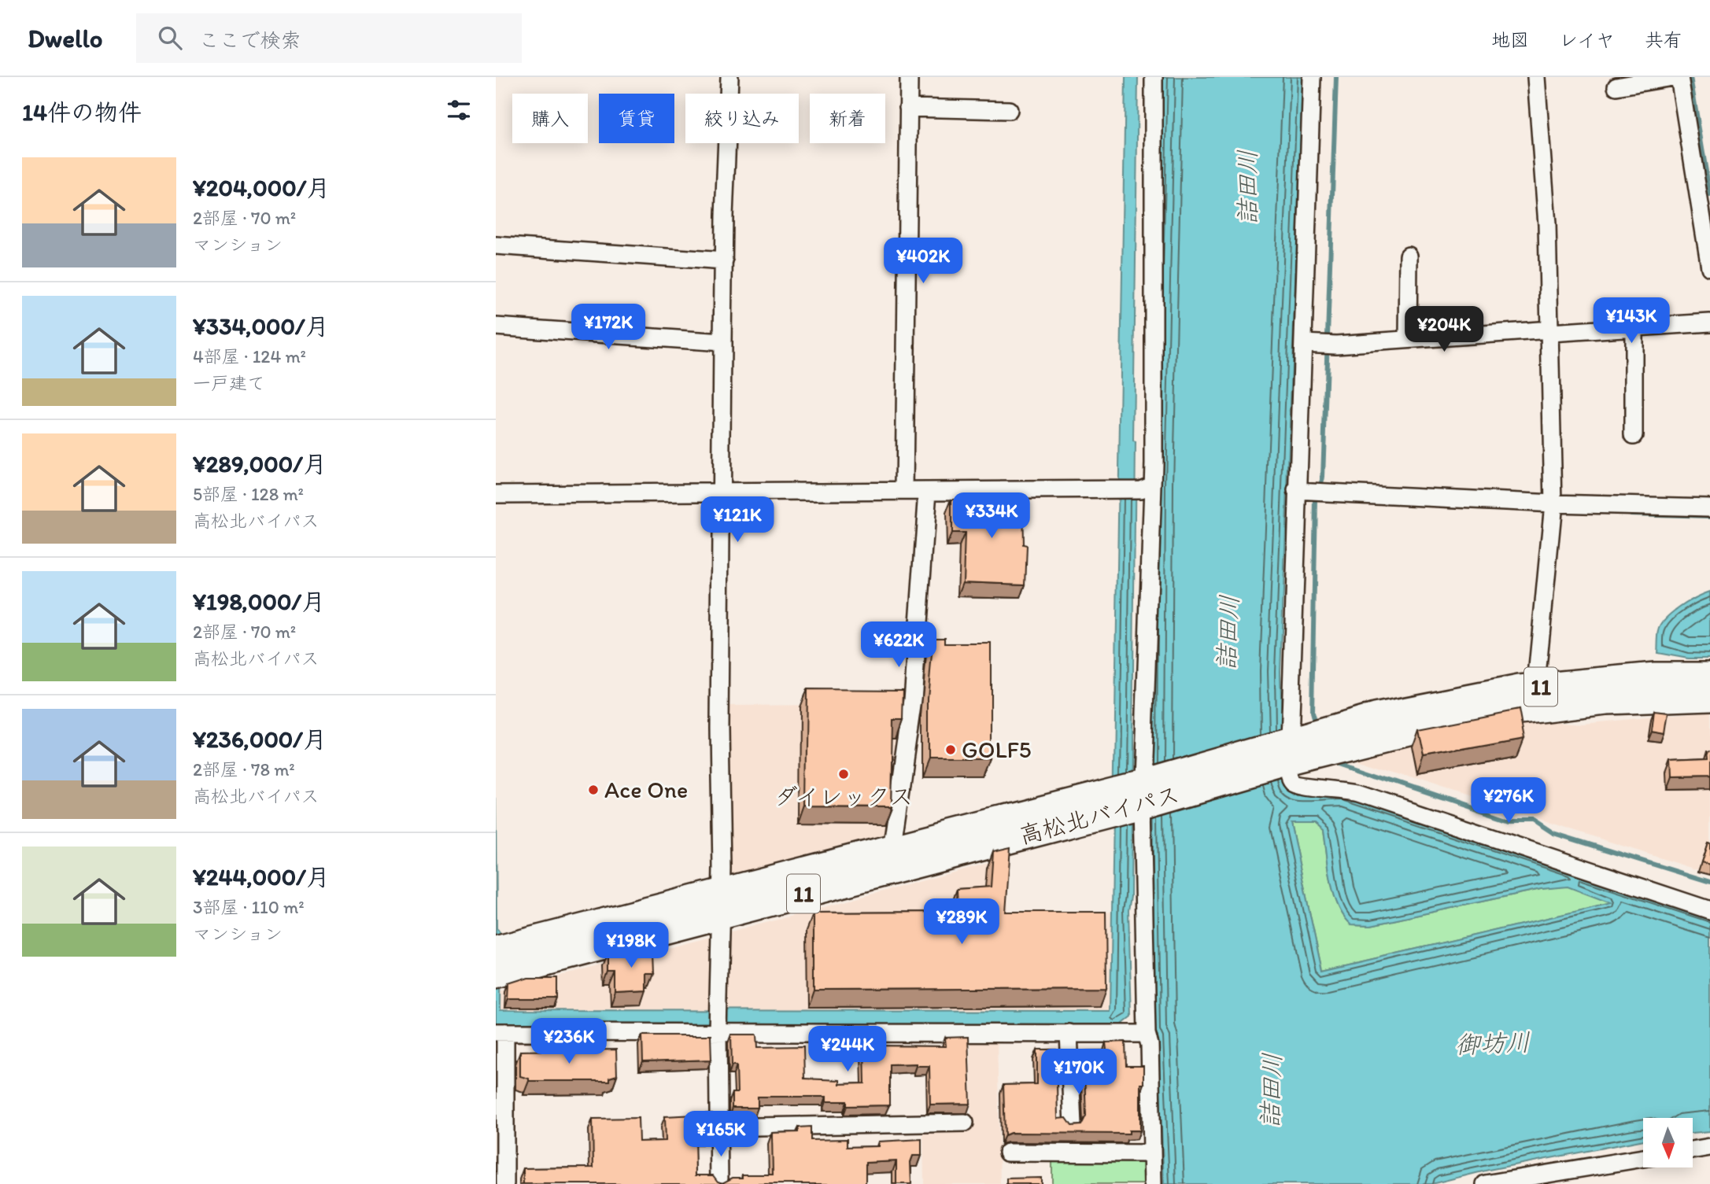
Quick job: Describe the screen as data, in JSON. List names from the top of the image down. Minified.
{"streets":{"highway":["11","高松北バイパス"]},"water":["詰田川","御坊川"],"places":["GOLF5","ダイレックス","Ace One"],"north":"bottom","page":{"header":"Dwello","search":"ここで検索","nav":["地図","レイヤ","共有"],"heading":"14件の物件","chip":["購入","賃貸","絞り込み","新着"],"list":[{"name":"¥204,000/月","note":"2部屋 · 70 m² · マンション"},{"name":"¥334,000/月","note":"4部屋 · 124 m² · 一戸建て"},{"name":"¥289,000/月","note":"5部屋 · 128 m² · 高松北バイパス"},{"name":"¥198,000/月","note":"2部屋 · 70 m² · 高松北バイパス"},{"name":"¥236,000/月","note":"2部屋 · 78 m² · 高松北バイパス"},{"name":"¥244,000/月","note":"3部屋 · 110 m² · マンション"}],"price":["¥402K","¥143K","¥172K","¥204K","¥334K","¥121K","¥622K","¥276K","¥289K","¥198K","¥236K","¥244K","¥170K","¥165K"]}}
